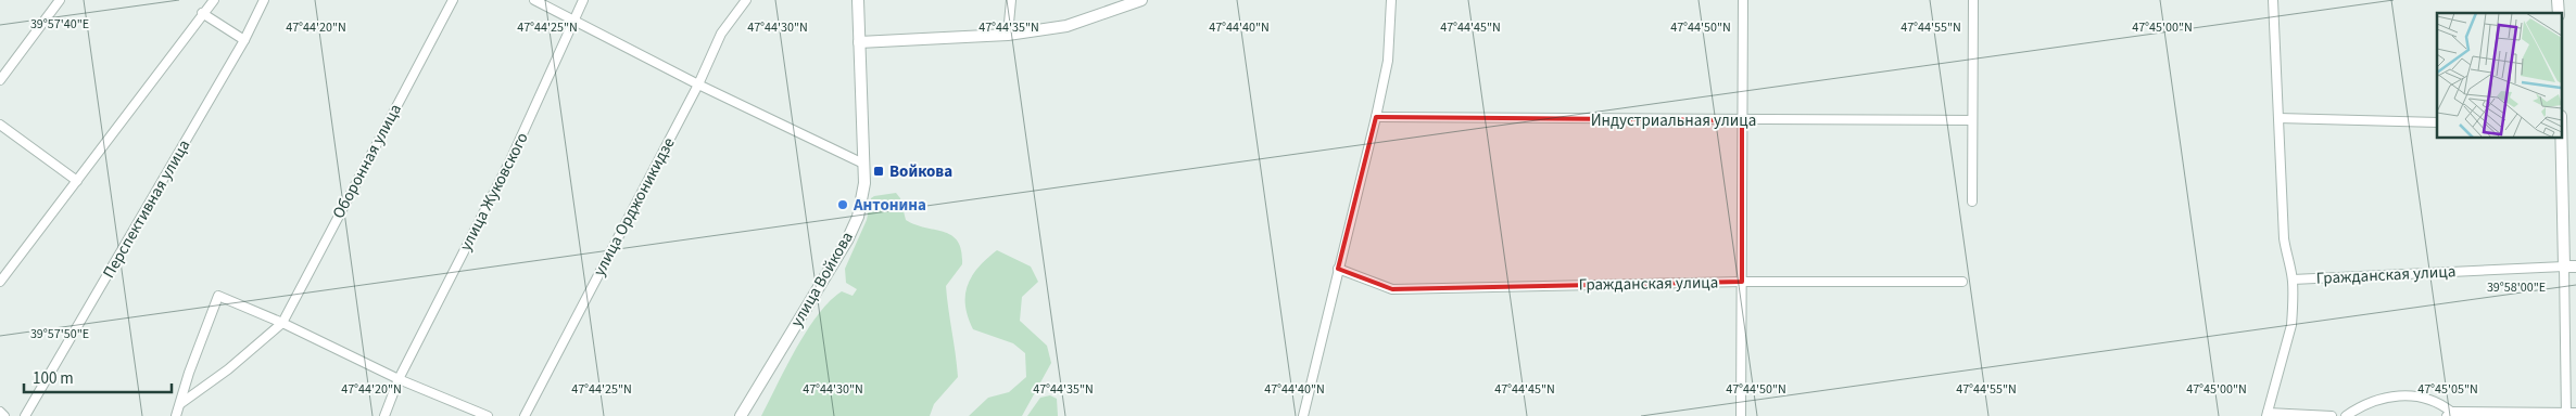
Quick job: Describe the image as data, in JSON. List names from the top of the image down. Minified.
{"streets":{"street":["Индустриальная улица","Оборонная улица","улица Жуковского","улица Орджоникидзе","Перспективная улица","Гражданская улица","улица Войкова"]},"places":{"transit":["Войкова"],"other":["Антонина"]},"scale_bar":"100 m","coordinates":["39°57'40\"E","47°44'20\"N","47°44'25\"N","47°44'30\"N","47°44'35\"N","47°44'40\"N","47°44'45\"N","47°44'50\"N","47°44'55\"N","47°45'00\"N","39°58'00\"E","39°57'50\"E","47°45'05\"N"]}
